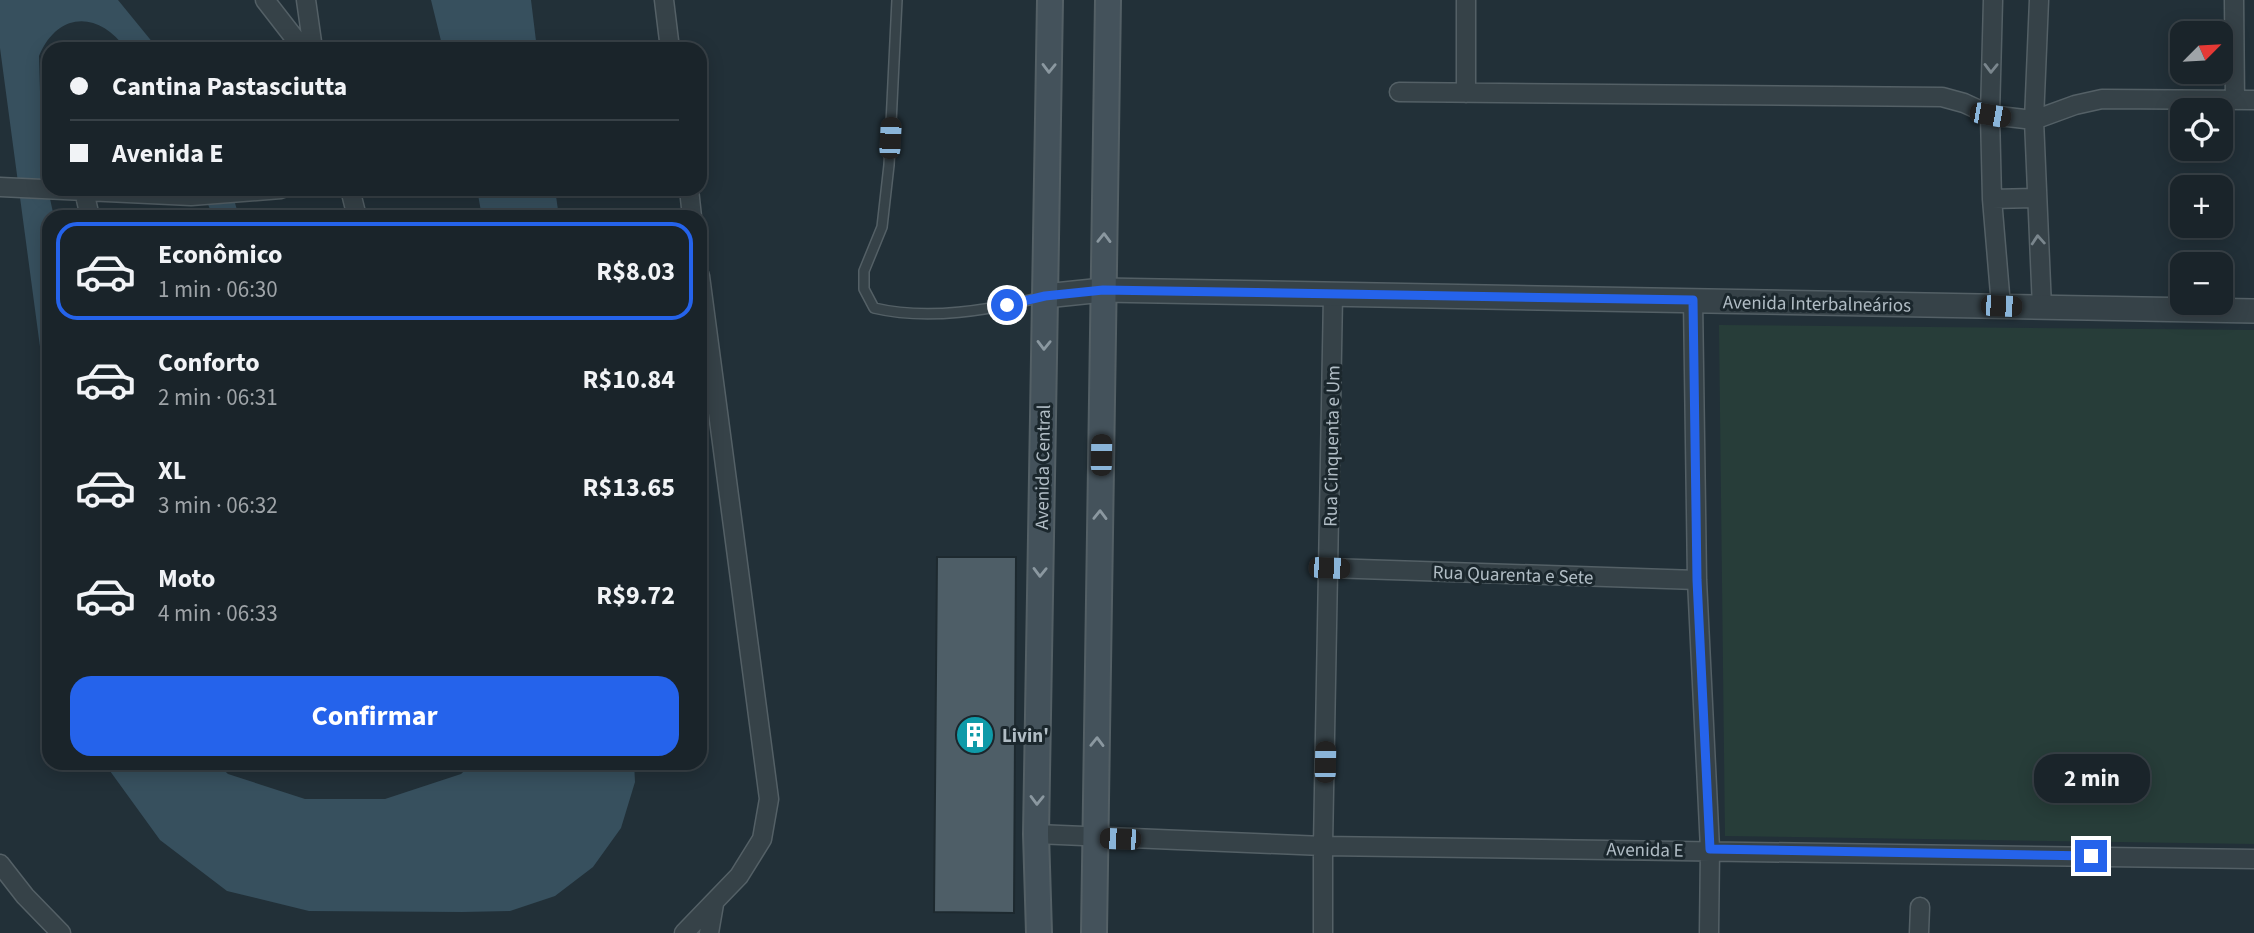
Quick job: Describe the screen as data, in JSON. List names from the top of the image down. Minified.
{"streets":{"main road":["Avenida Central"],"street":["Avenida Interbalneários","Rua Cinquenta e Um","Rua Quarenta e Sete","Avenida E"]},"crossings":[["Avenida Interbalneários","Rua Cinquenta e Um"],["Avenida Interbalneários","Avenida Central"],["Rua Cinquenta e Um","Rua Quarenta e Sete"],["Rua Cinquenta e Um","Avenida E"],["Avenida Central","Avenida E"]],"places":{"building":["Livin'"]},"north":"top right","page":{"map_buttons":["+","−"],"banner":["Cantina Pastasciutta","Avenida E"],"list":[{"name":"Econômico","note":"1 min · 06:30","value":"R$8.03"},{"name":"Conforto","note":"2 min · 06:31","value":"R$10.84"},{"name":"XL","note":"3 min · 06:32","value":"R$13.65"},{"name":"Moto","note":"4 min · 06:33","value":"R$9.72"}],"buttons":"Confirmar","bubble":"2 min"}}
